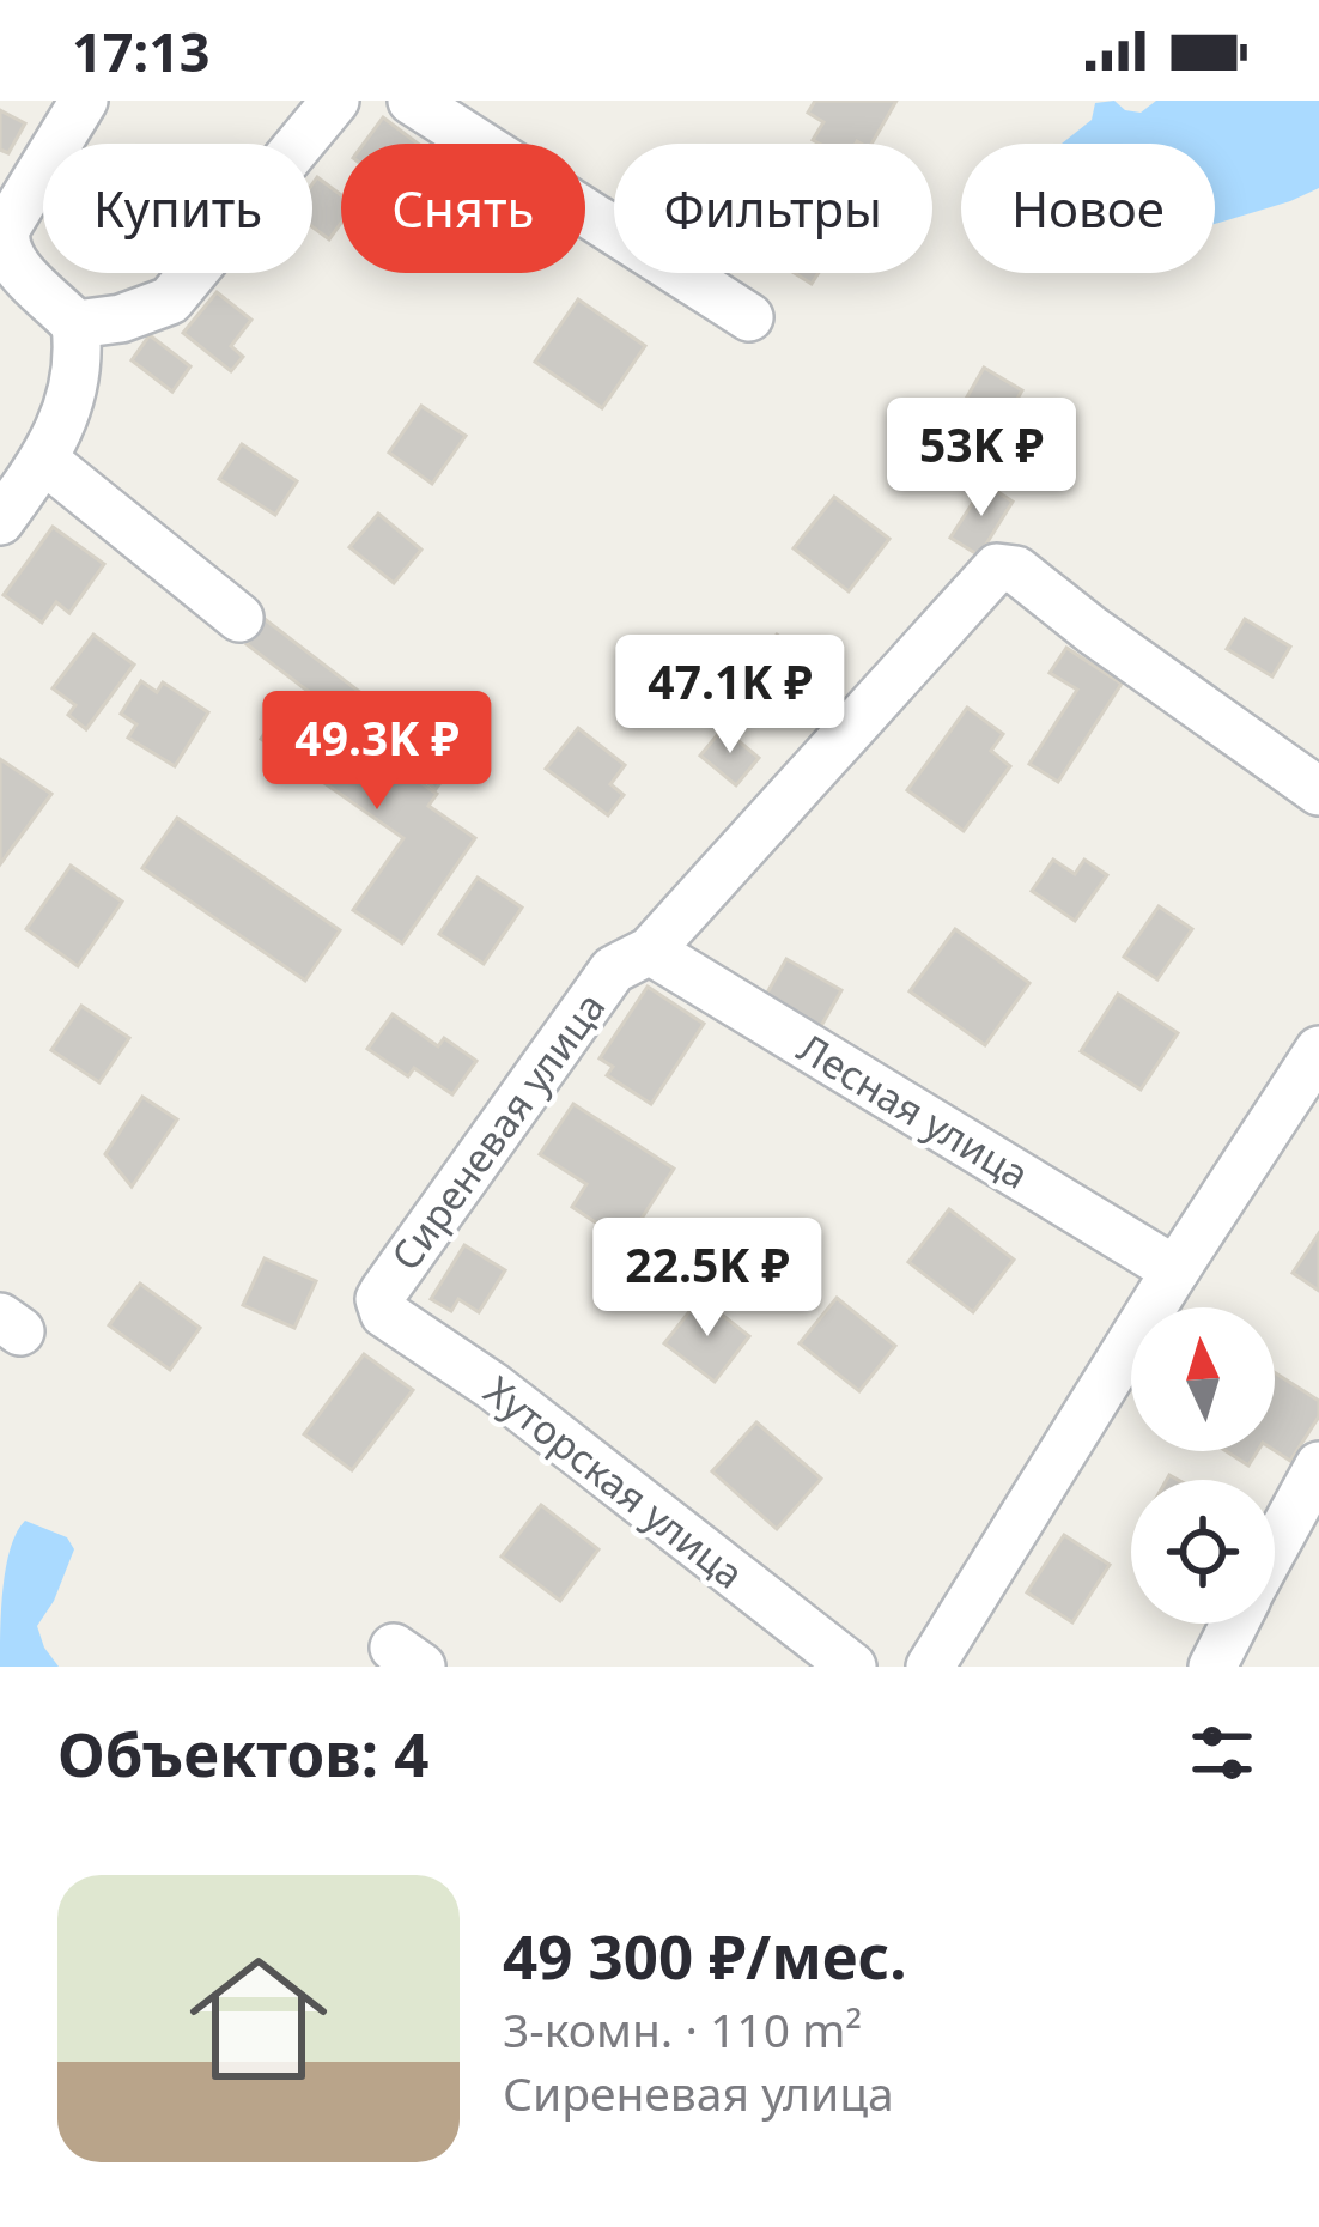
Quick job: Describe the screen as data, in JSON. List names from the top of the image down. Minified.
{"streets":{"street":["Лесная улица","Сиреневая улица","Хуторская улица"]},"crossings":[["Лесная улица","Сиреневая улица"],["Сиреневая улица","Хуторская улица"]],"north":"top","page":{"status":"17:13","chip":["Купить","Снять","Фильтры","Новое"],"price":["53K ₽","47.1K ₽","49.3K ₽","22.5K ₽"],"heading":"Объектов: 4","list":[{"name":"49 300 ₽/мес.","note":"3-комн. · 110 m² · Сиреневая улица"}]}}
